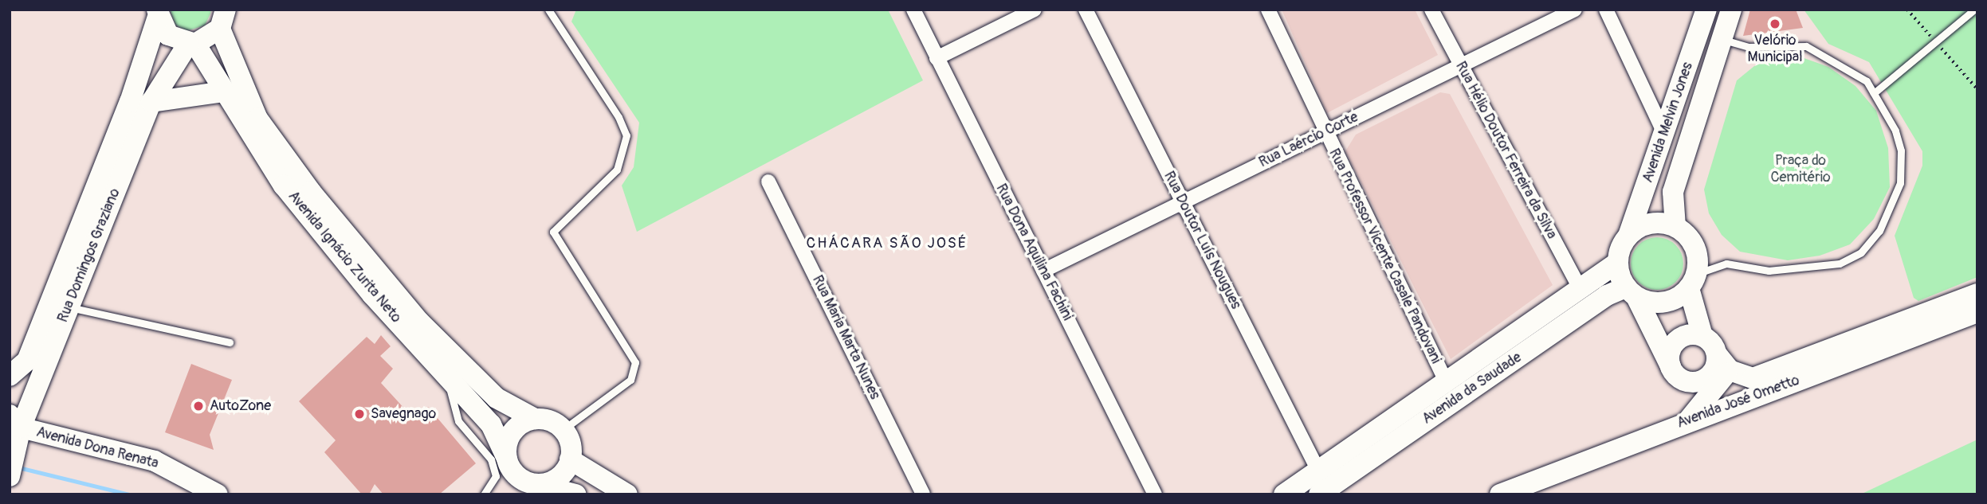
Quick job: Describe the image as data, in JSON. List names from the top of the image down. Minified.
{"streets":{"street":["Avenida Melvin Jones","Rua Laércio Corte","Rua Hélio Doutor Ferreira da Silva","Rua Doutor Luís Nougues","Rua Dona Aquilina Fachini","Rua Domingos Graziano","Rua Professor Vicente Casale Pandovani","Avenida Ignácio Zurita Neto","Rua Maria Marta Nunes","Avenida da Saudade","Avenida José Ometto","Avenida Dona Renata"]},"crossings":[["Avenida Melvin Jones","Avenida da Saudade"],["Rua Laércio Corte","Rua Hélio Doutor Ferreira da Silva"],["Rua Laércio Corte","Rua Doutor Luís Nougues"],["Rua Laércio Corte","Rua Dona Aquilina Fachini"],["Rua Laércio Corte","Rua Professor Vicente Casale Pandovani"],["Rua Hélio Doutor Ferreira da Silva","Avenida da Saudade"],["Rua Doutor Luís Nougues","Avenida da Saudade"],["Rua Domingos Graziano","Avenida Ignácio Zurita Neto"],["Rua Domingos Graziano","Avenida Dona Renata"],["Rua Professor Vicente Casale Pandovani","Avenida da Saudade"]],"districts":["CHÁCARA SÃO JOSÉ"],"parks":["Praça do Cemitério"],"places":["Velório Municipal","AutoZone","Savegnago"]}
